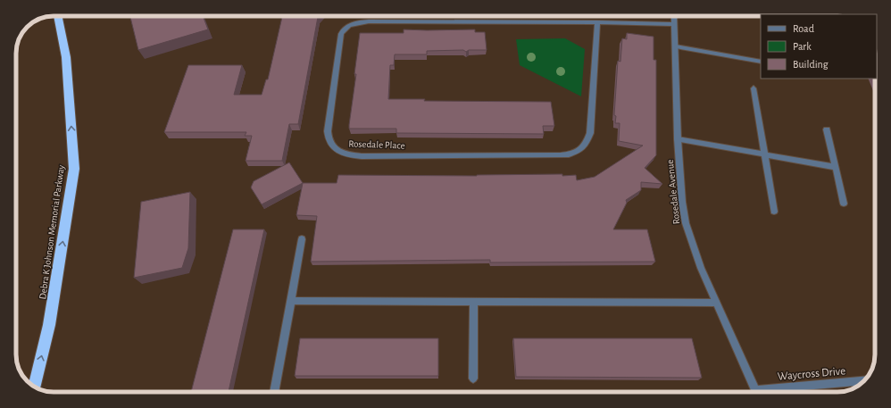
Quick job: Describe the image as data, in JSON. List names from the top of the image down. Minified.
{"streets":{"highway":["Debra K Johnson Memorial Parkway"],"street":["Rosedale Place","Rosedale Avenue","Waycross Drive"]},"crossings":[["Rosedale Place","Rosedale Avenue"]],"one_way":["Debra K Johnson Memorial Parkway"],"legend":["Road","Park","Building"]}
